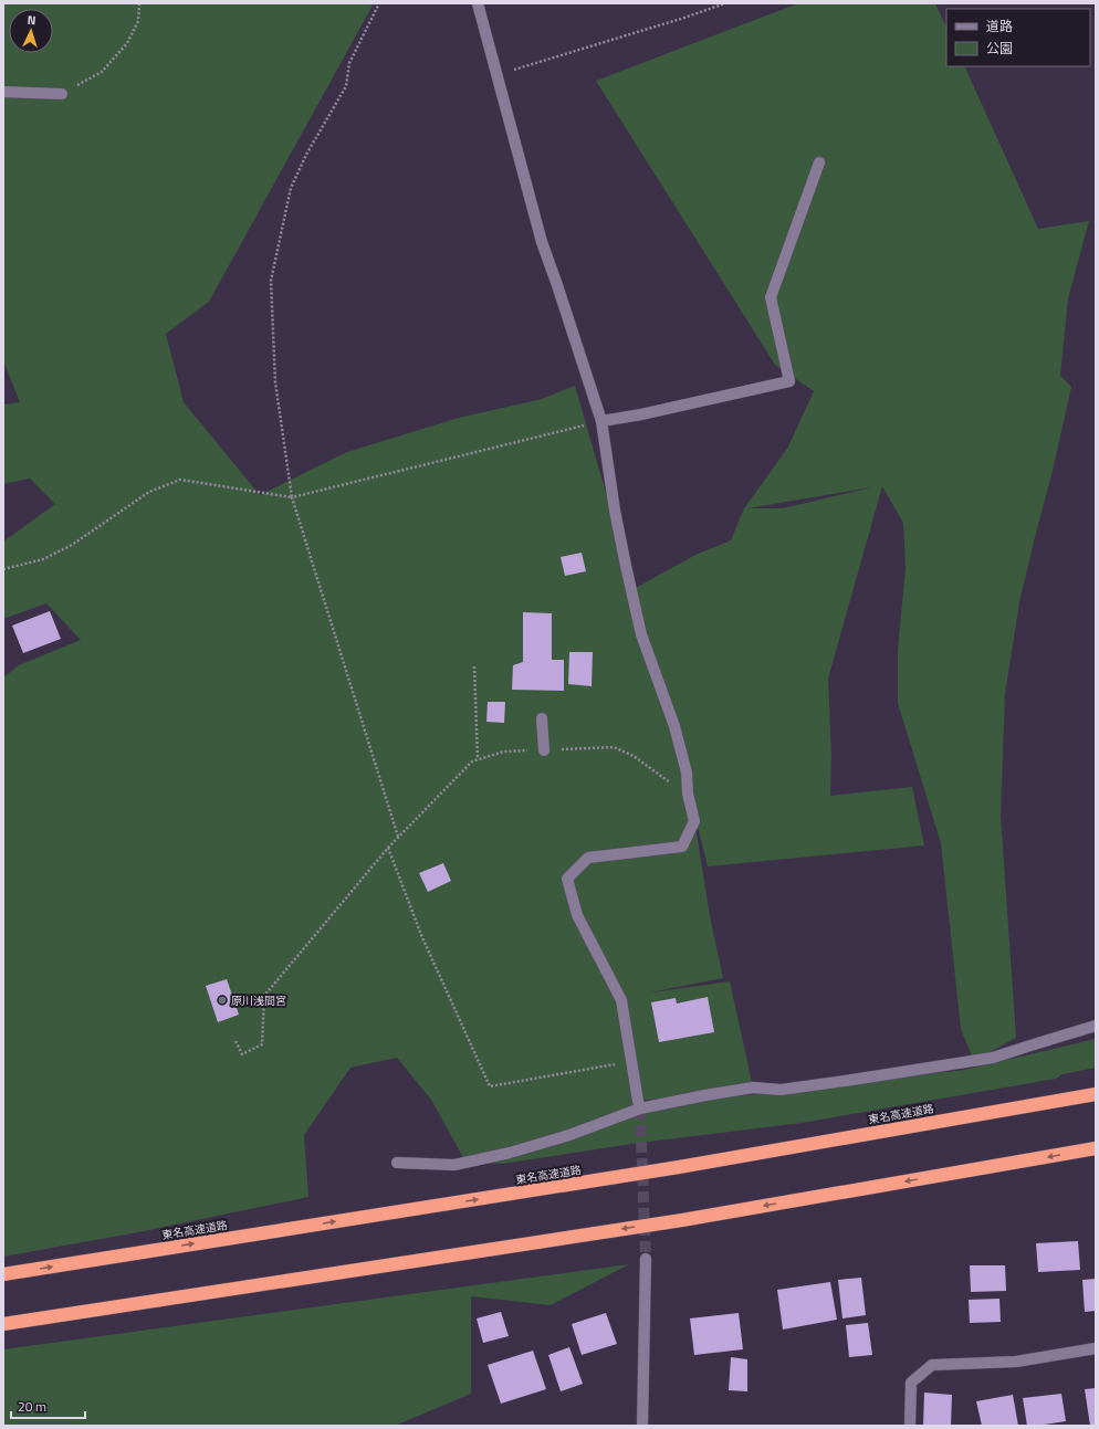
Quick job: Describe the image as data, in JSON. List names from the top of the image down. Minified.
{"streets":{"highway":["東名高速道路"]},"places":["原川浅間宮"],"legend":["道路","公園"],"scale_bar":"20 m","north":"top"}
